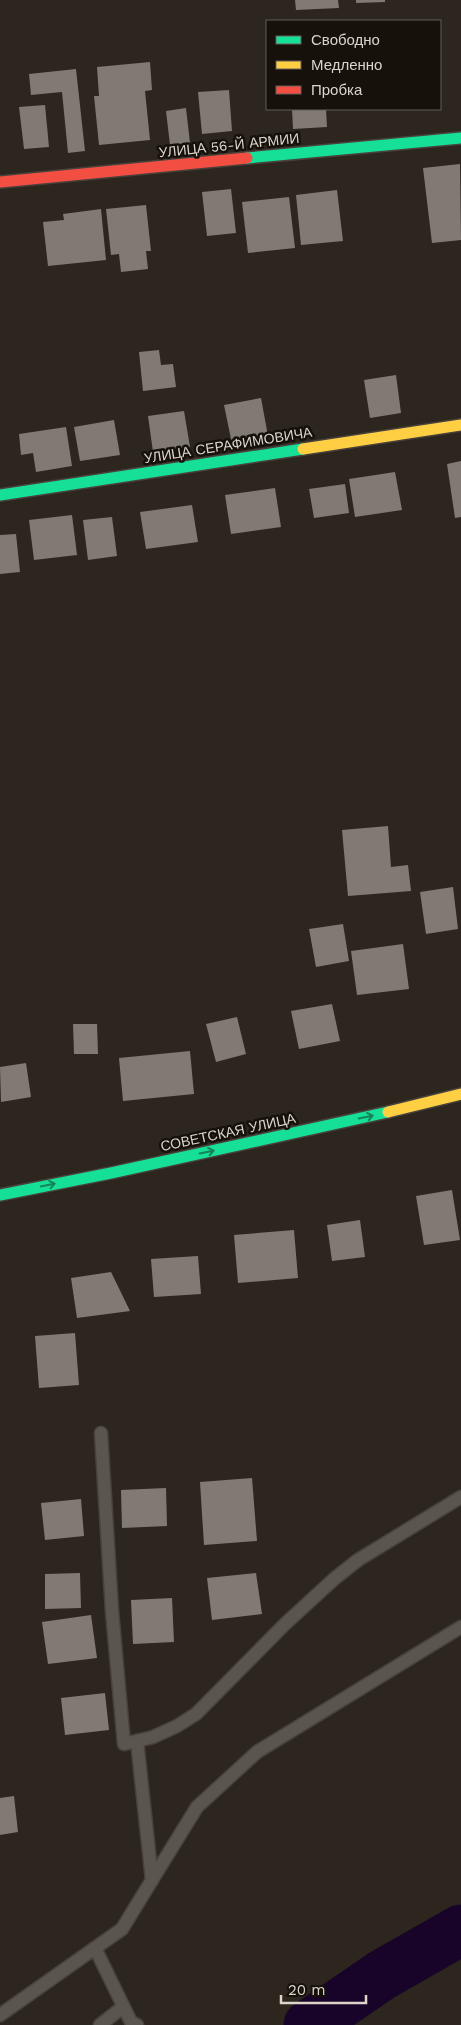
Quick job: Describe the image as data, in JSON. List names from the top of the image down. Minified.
{"streets":{"street":["УЛИЦА 56-Й АРМИИ","УЛИЦА СЕРАФИМОВИЧА","СОВЕТСКАЯ УЛИЦА"]},"one_way":["СОВЕТСКАЯ УЛИЦА"],"legend":["Свободно","Медленно","Пробка"],"scale_bar":"20 m"}
